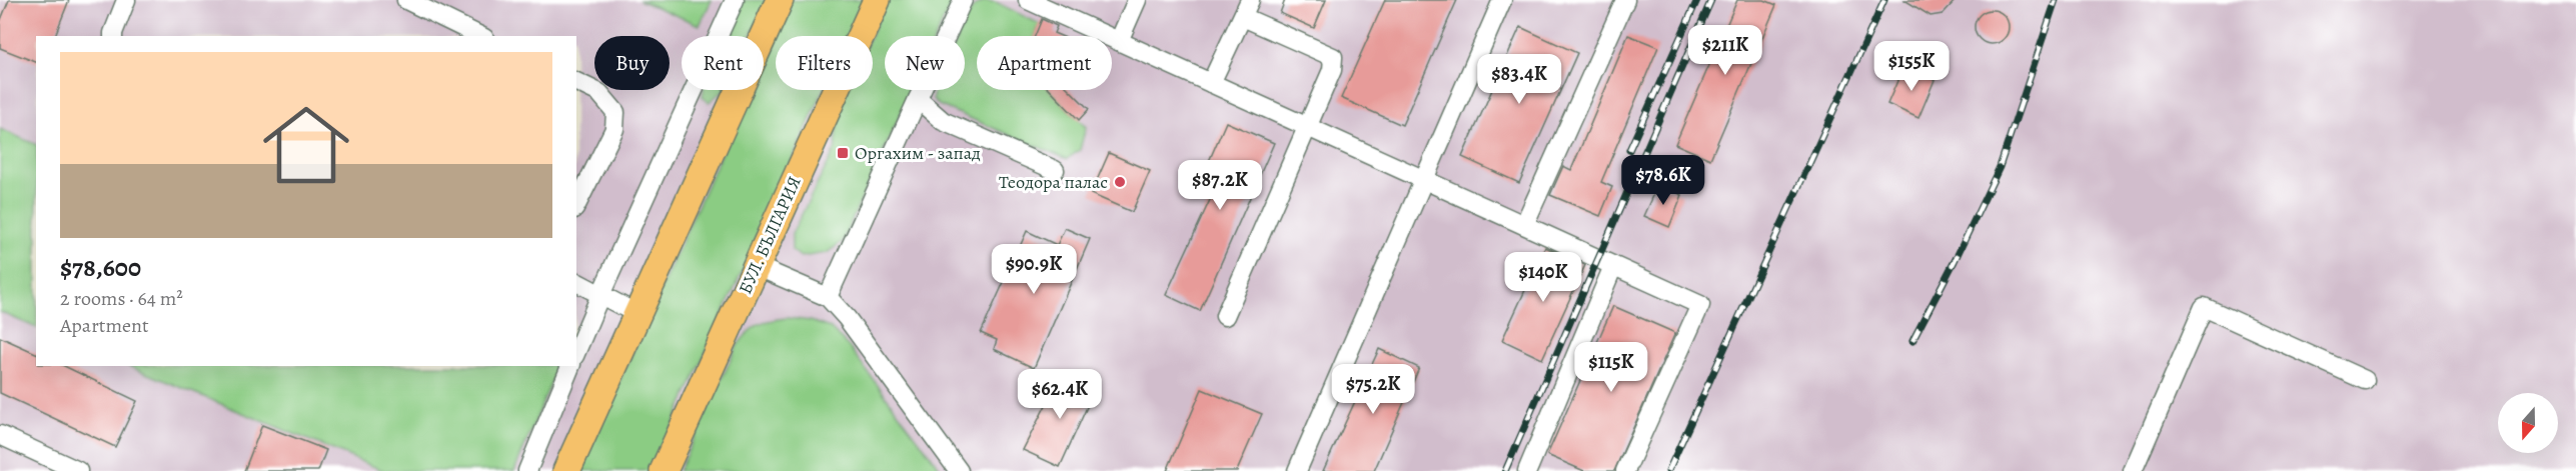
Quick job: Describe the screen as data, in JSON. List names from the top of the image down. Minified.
{"streets":{"highway":["БУЛ. БЪЛГАРИЯ"]},"places":{"transit":["Оргахим - запад"],"other":["Теодора палас"]},"north":"bottom","page":{"price":["$211K","$155K","$83.4K","$78.6K","$87.2K","$90.9K","$140K","$115K","$75.2K","$62.4K"],"chip":["Buy","Rent","Filters","New","Apartment"],"list":[{"name":"$78,600","note":"2 rooms · 64 m² · Apartment"}]}}
